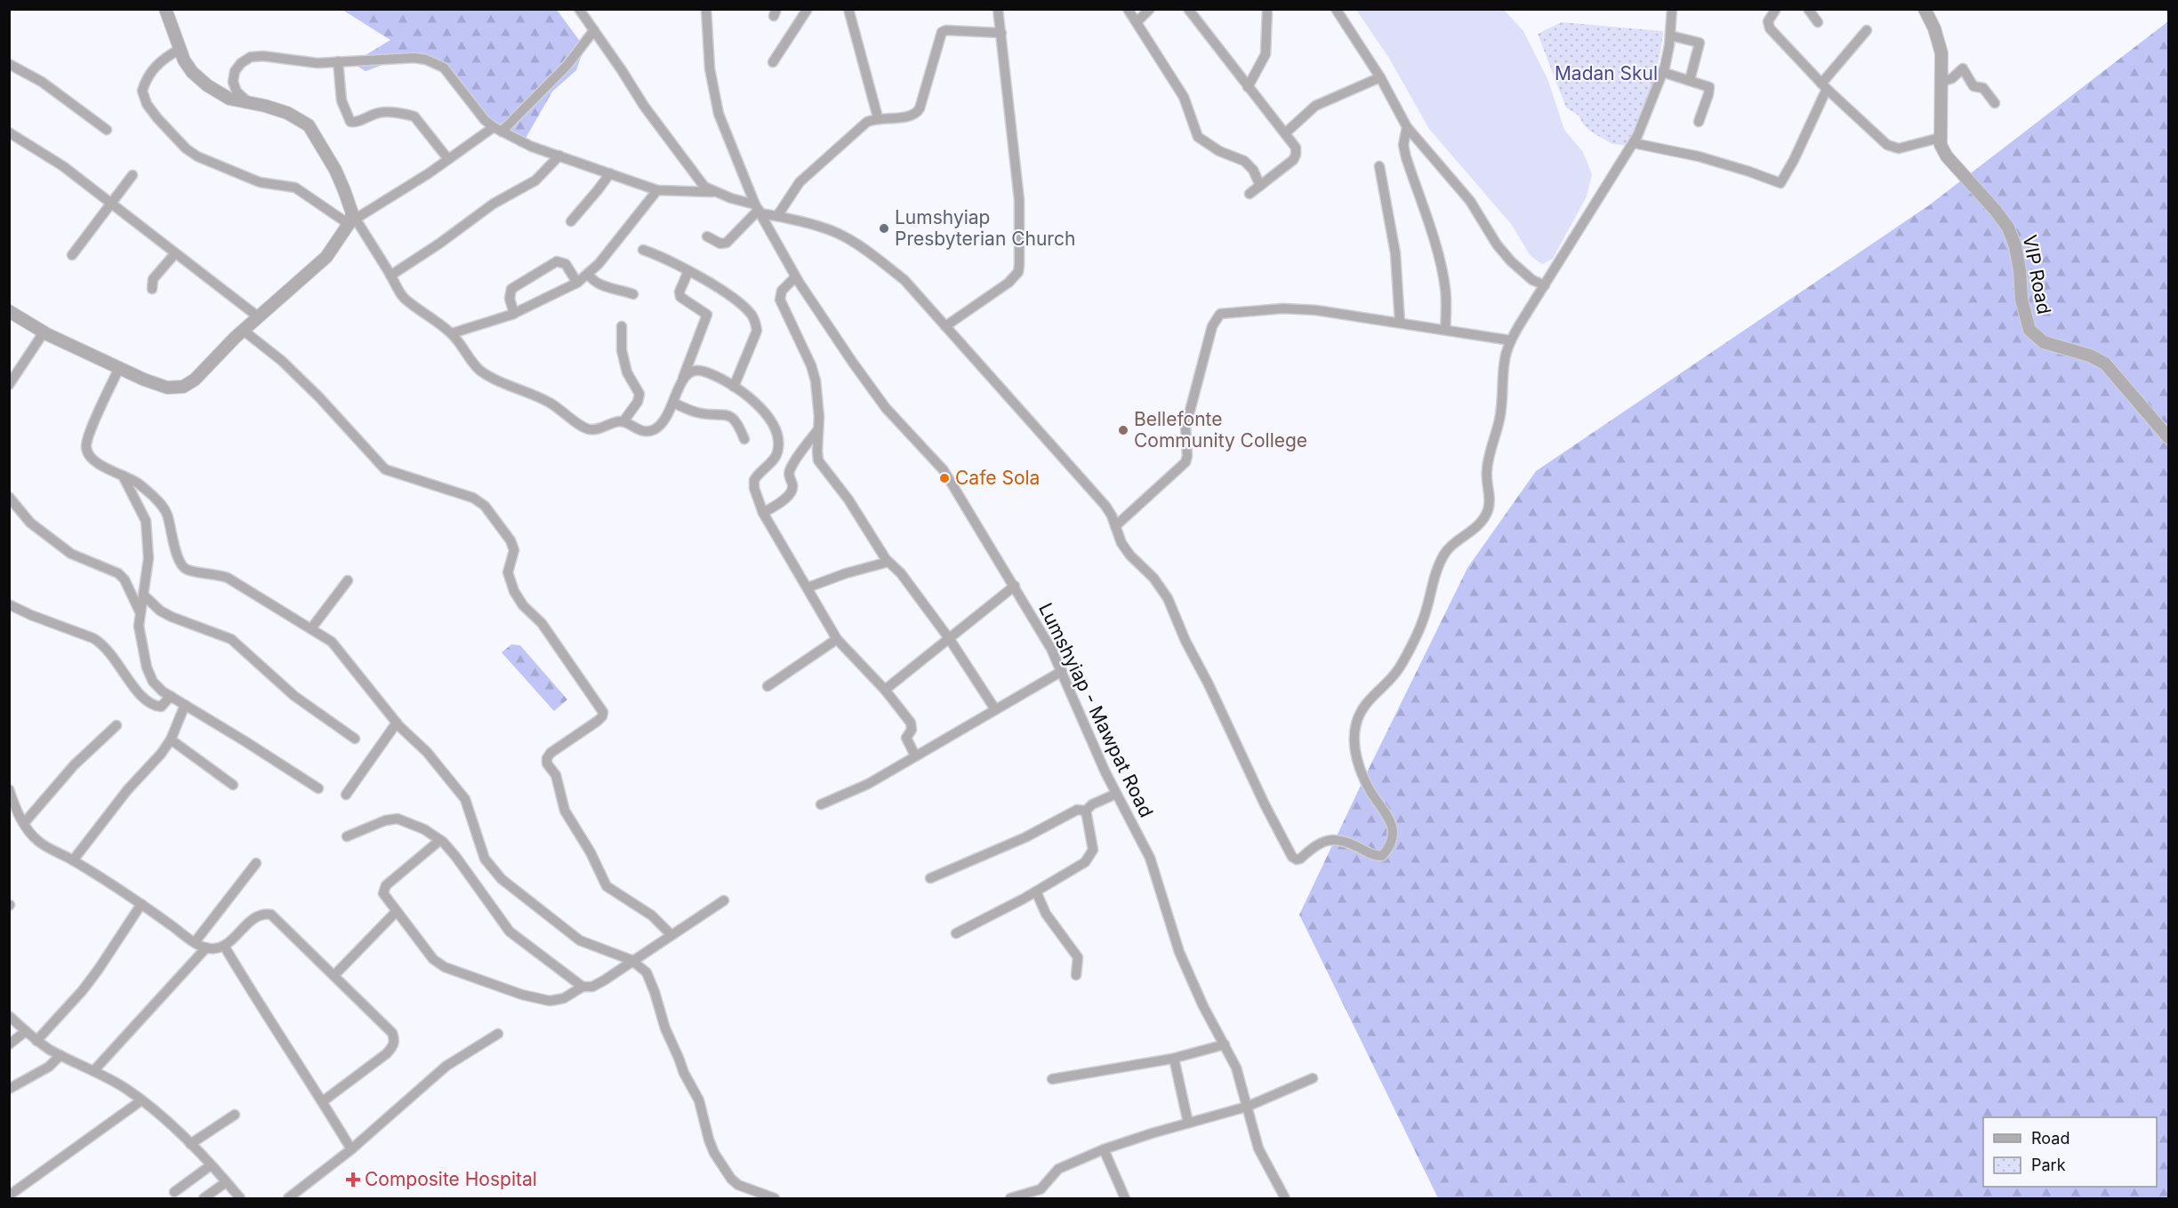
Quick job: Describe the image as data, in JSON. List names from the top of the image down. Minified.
{"streets":{"street":["VIP Road","Lumshyiap - Mawpat Road"]},"parks":["Madan Skul"],"places":{"other":["Lumshyiap Presbyterian Church","Bellefonte Community College","Cafe Sola"],"health":["Composite Hospital"]},"legend":["Road","Park"]}
